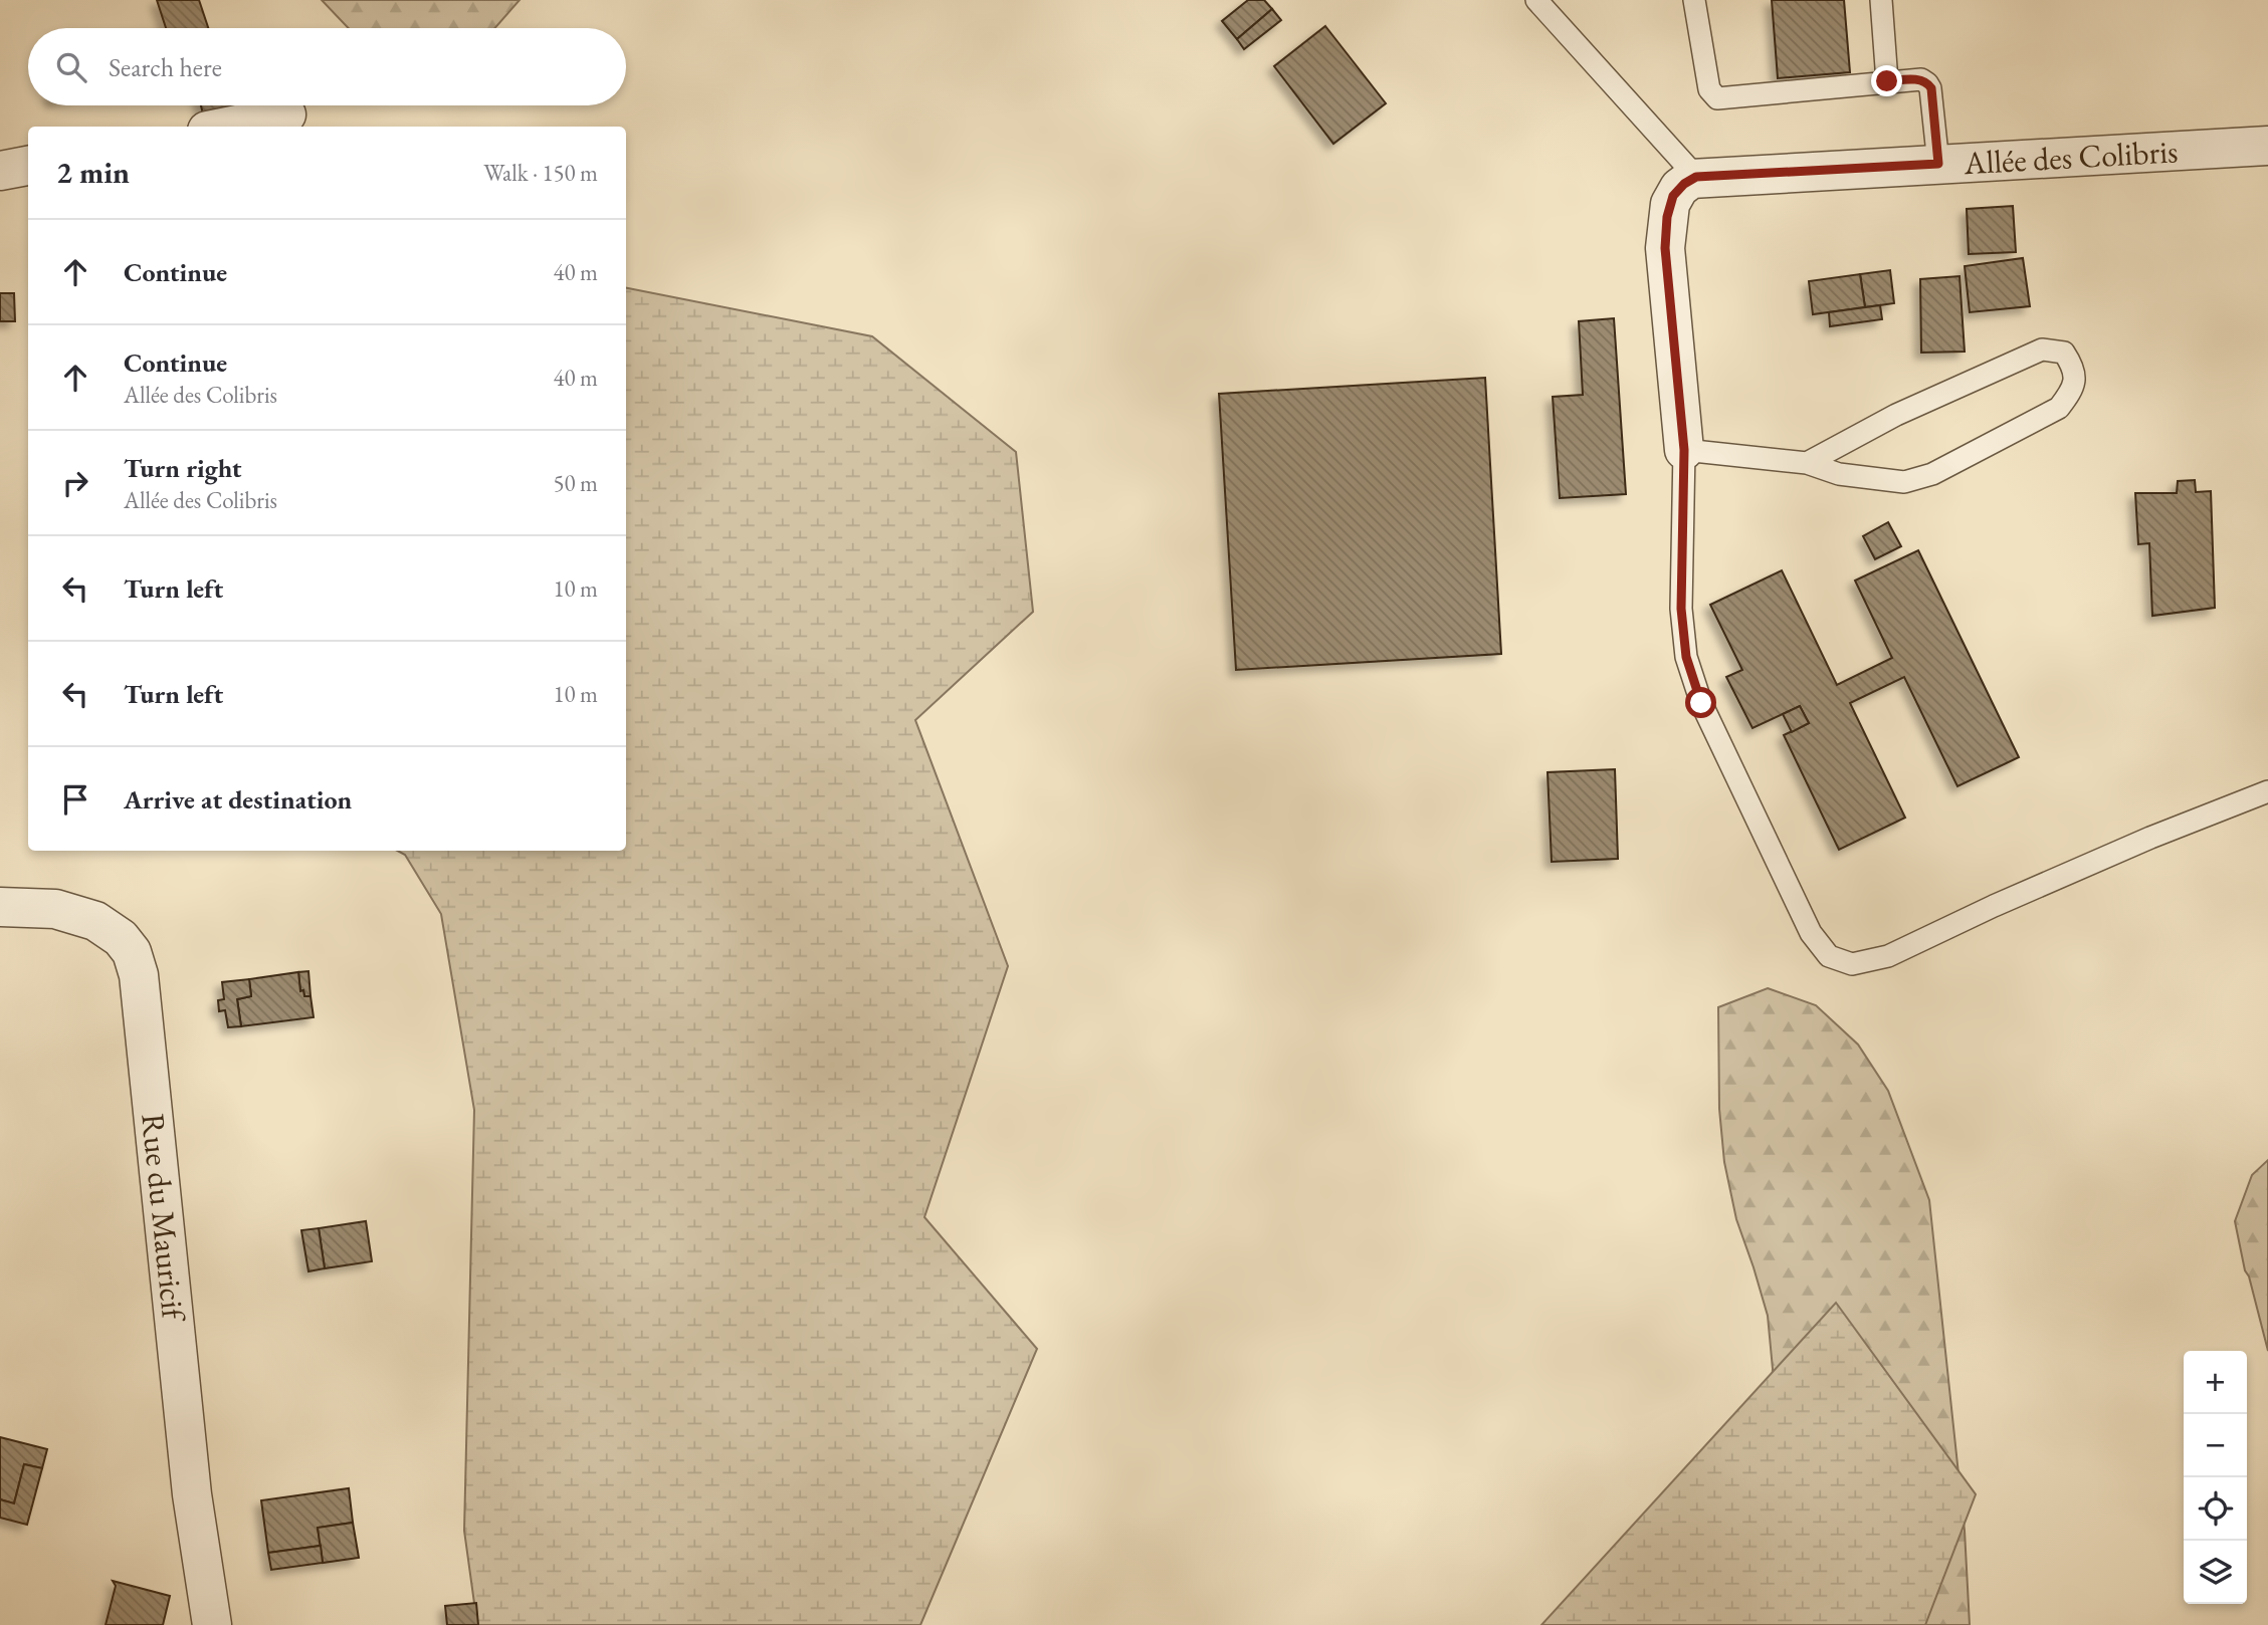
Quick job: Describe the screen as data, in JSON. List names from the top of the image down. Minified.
{"streets":{"street":["Allée des Colibris","Rue du Mauricif"]},"page":{"search":"Search here","heading":["2 min","Walk · 150 m"],"list":[["Continue","40 m"],["Continue","Allée des Colibris","40 m"],["Turn right","Allée des Colibris","50 m"],["Turn left","10 m"],["Turn left","10 m"],"Arrive at destination"],"map_buttons":["+","−"]}}
